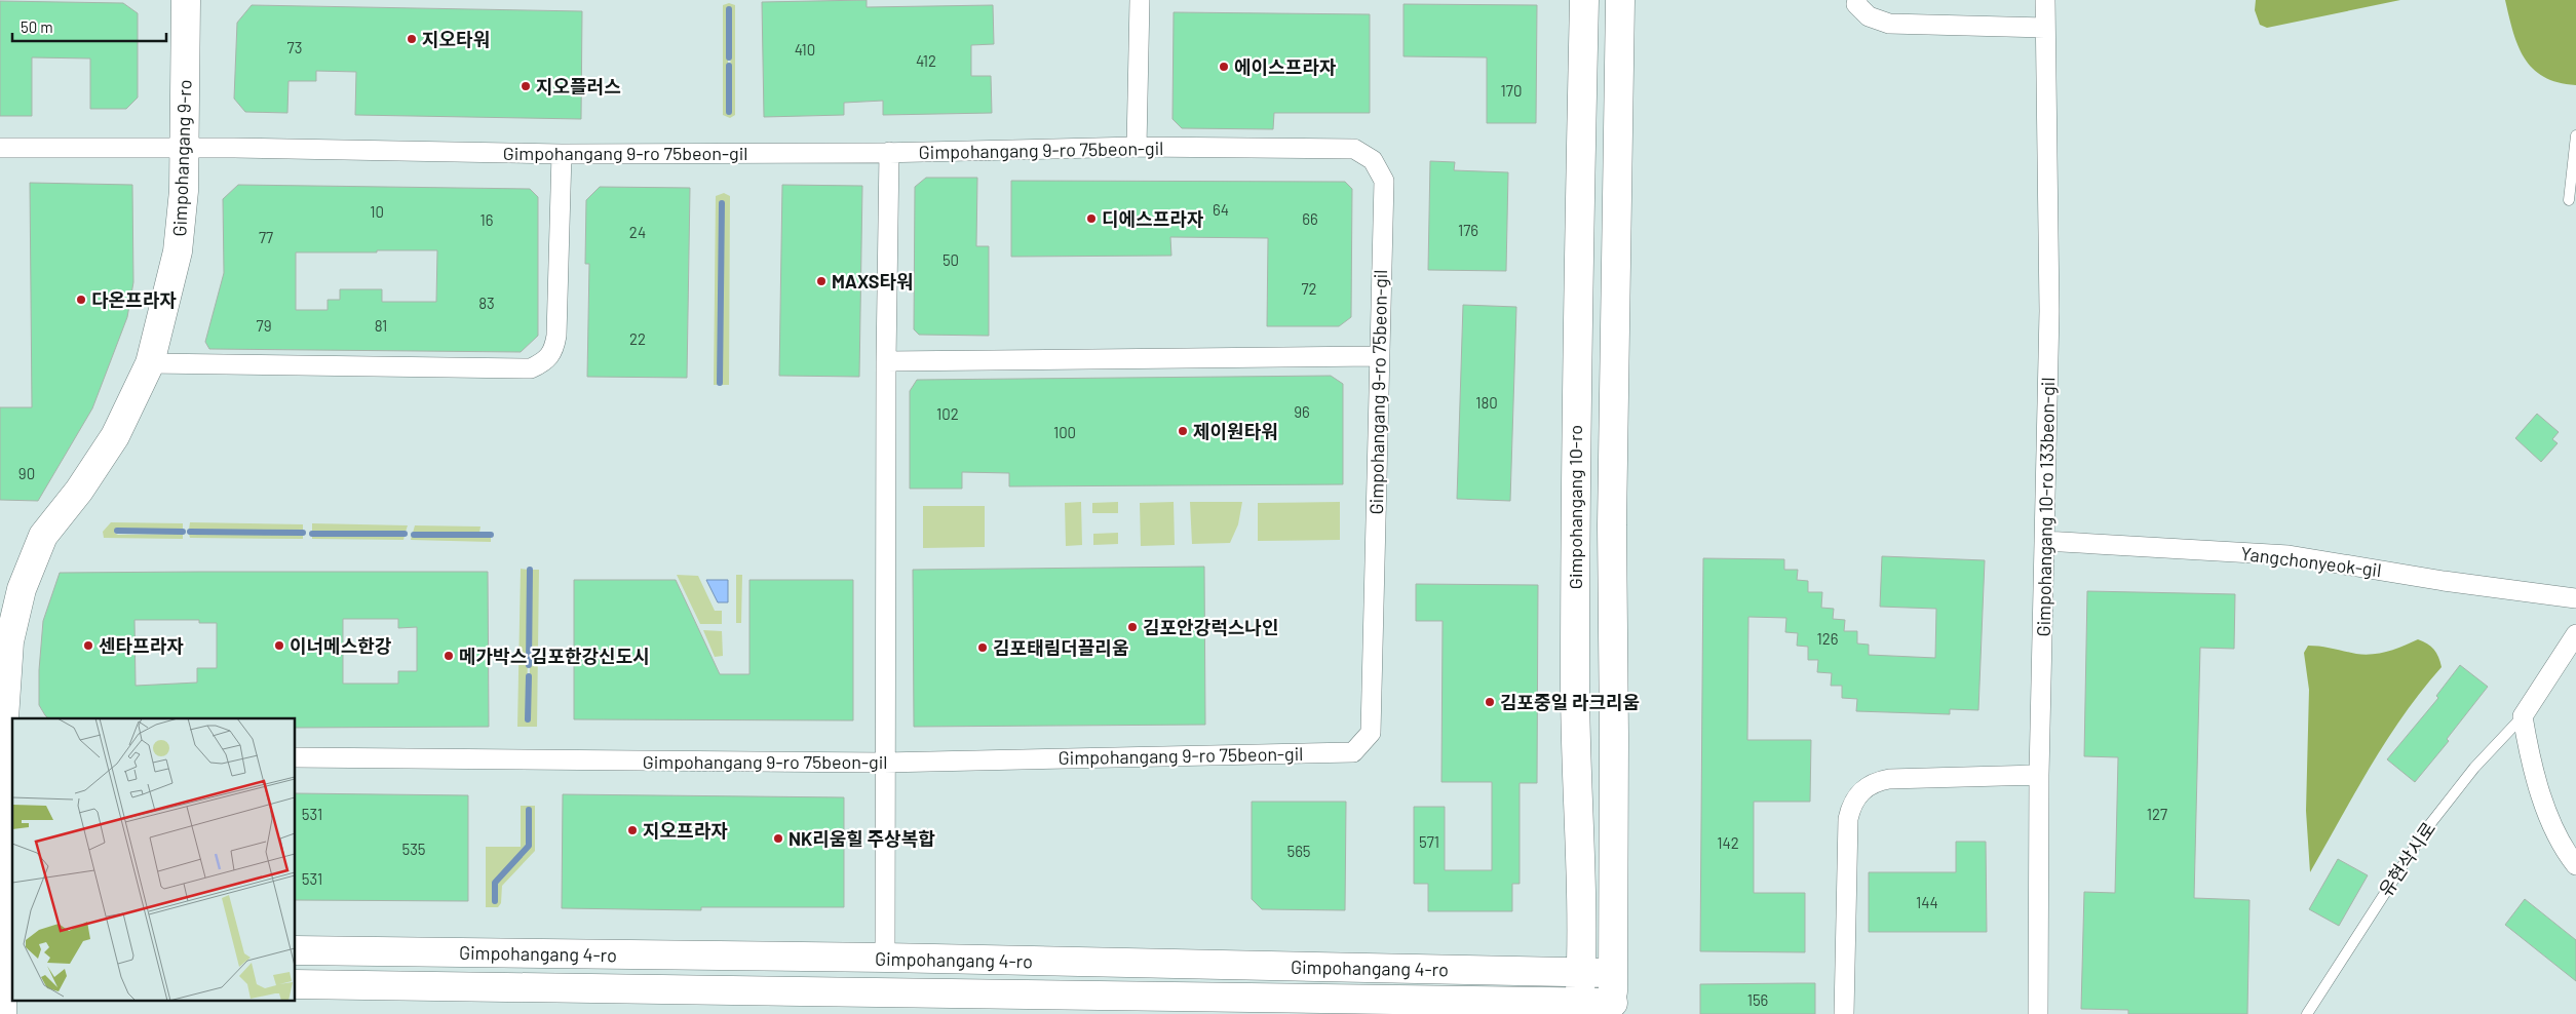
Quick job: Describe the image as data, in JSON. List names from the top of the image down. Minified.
{"streets":{"street":["Gimpohangang 9-ro 75beon-gil","Gimpohangang 9-ro","Gimpohangang 10-ro","Gimpohangang 10-ro 133beon-gil","Yangchonyeok-gil","유현삭시로","Gimpohangang 4-ro"]},"crossings":[["Gimpohangang 9-ro 75beon-gil","Gimpohangang 9-ro"],["Gimpohangang 10-ro","Gimpohangang 4-ro"],["Gimpohangang 10-ro 133beon-gil","Yangchonyeok-gil"]],"places":["지오타워","에이스프라자","지오플러스","디에스프라자","MAXS타워","다온프라자","제이원타워","김포안강럭스나인","센타프라자","이너메스한강","김포태림더끌리움","메가박스 김포한강신도시","김포중일 라크리움","지오프라자","NK리움힐 주상복합"],"house_numbers":["73","410","412","170","64","10","66","16","176","24","77","50","72","83","79","81","22","180","96","102","100","90","126","531","127","571","142","535","565","531","144","156"],"scale_bar":"50 m"}
